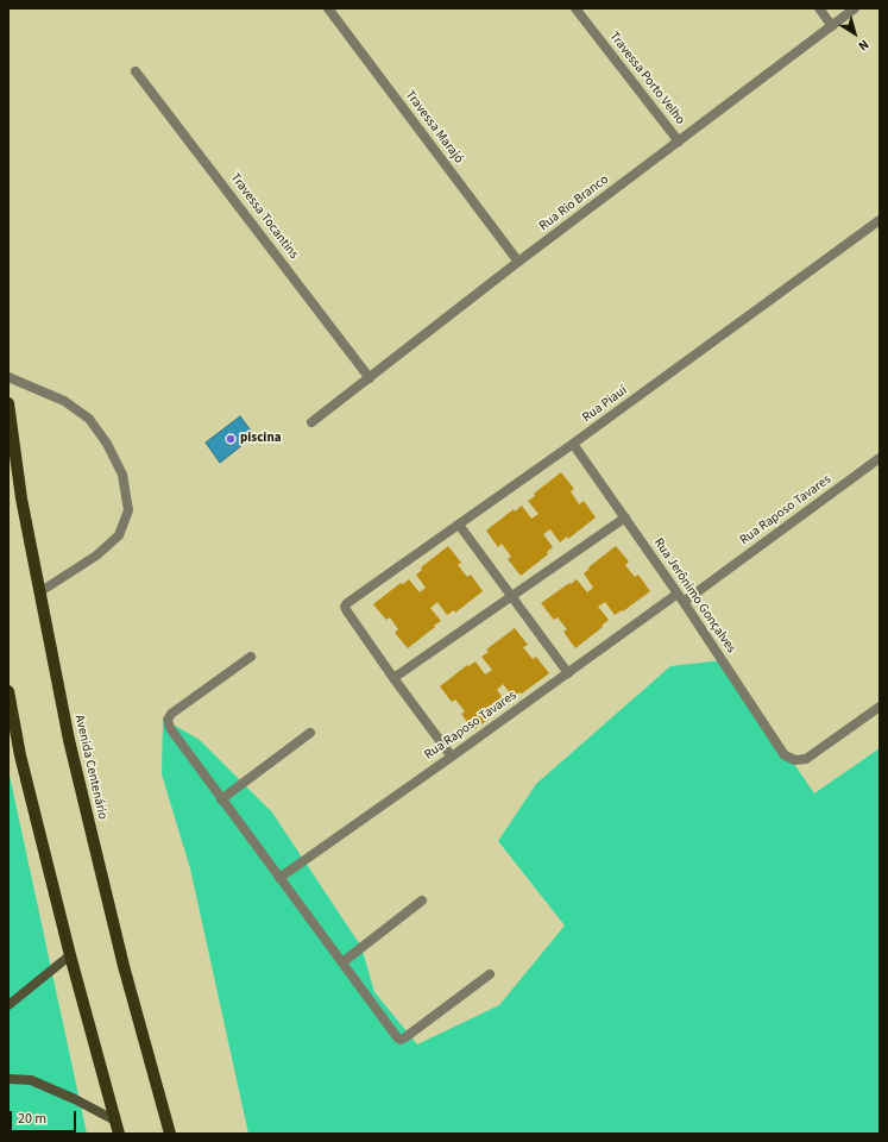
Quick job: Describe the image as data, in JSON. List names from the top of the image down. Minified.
{"streets":{"main road":["Avenida Centenário"],"street":["Travessa Porto Velho","Travessa Marajó","Rua Rio Branco","Travessa Tocantins","Rua Piauí","Rua Raposo Tavares","Rua Jerônimo Gonçalves"]},"crossings":[["Travessa Porto Velho","Rua Rio Branco"],["Travessa Marajó","Rua Rio Branco"],["Rua Rio Branco","Travessa Tocantins"],["Rua Piauí","Rua Jerônimo Gonçalves"],["Rua Raposo Tavares","Rua Jerônimo Gonçalves"]],"places":["piscina"],"scale_bar":"20 m","north":"bottom right"}
